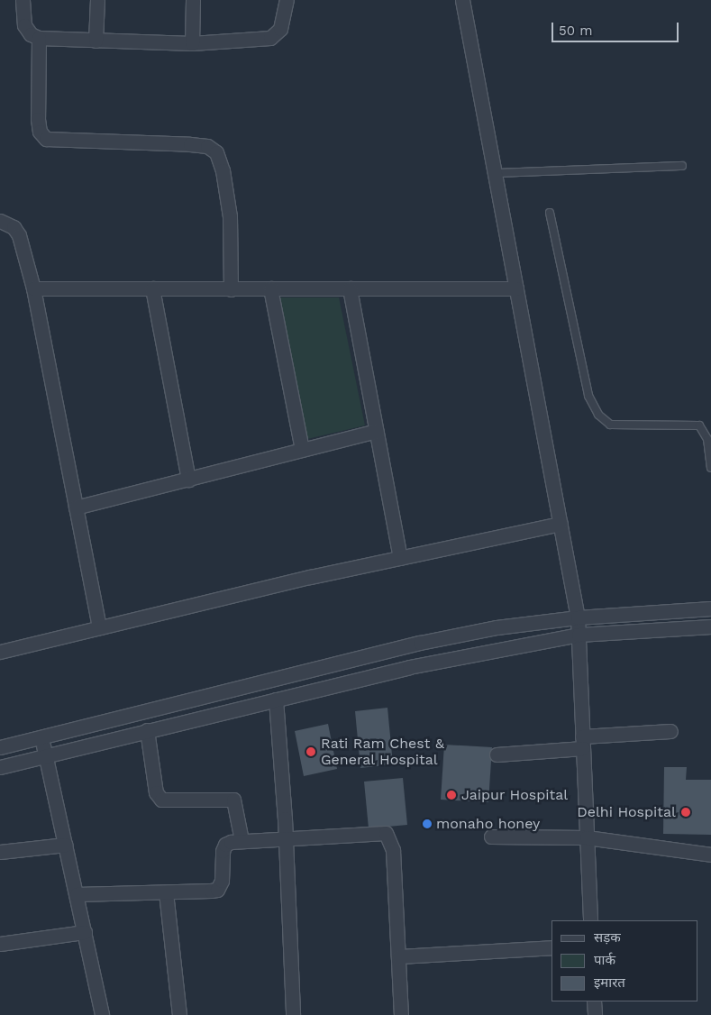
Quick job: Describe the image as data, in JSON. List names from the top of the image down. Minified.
{"places":["Rati Ram Chest & General Hospital","Jaipur Hospital","Delhi Hospital","monaho honey"],"legend":["सड़क","पार्क","इमारत"],"scale_bar":"50 m"}
